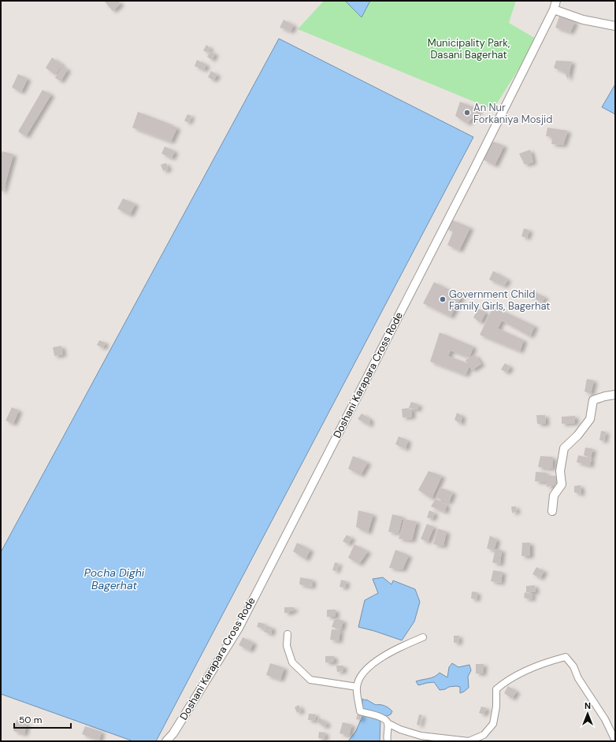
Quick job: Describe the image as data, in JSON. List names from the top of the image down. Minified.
{"streets":{"street":["Doshani Karapara Cross Rode"]},"water":["Pocha Dighi Bagerhat"],"parks":["Municipality Park, Dasani Bagerhat"],"places":["An Nur Forkaniya Mosjid","Government Child Family Girls, Bagerhat"],"scale_bar":"50 m","north":"top"}
